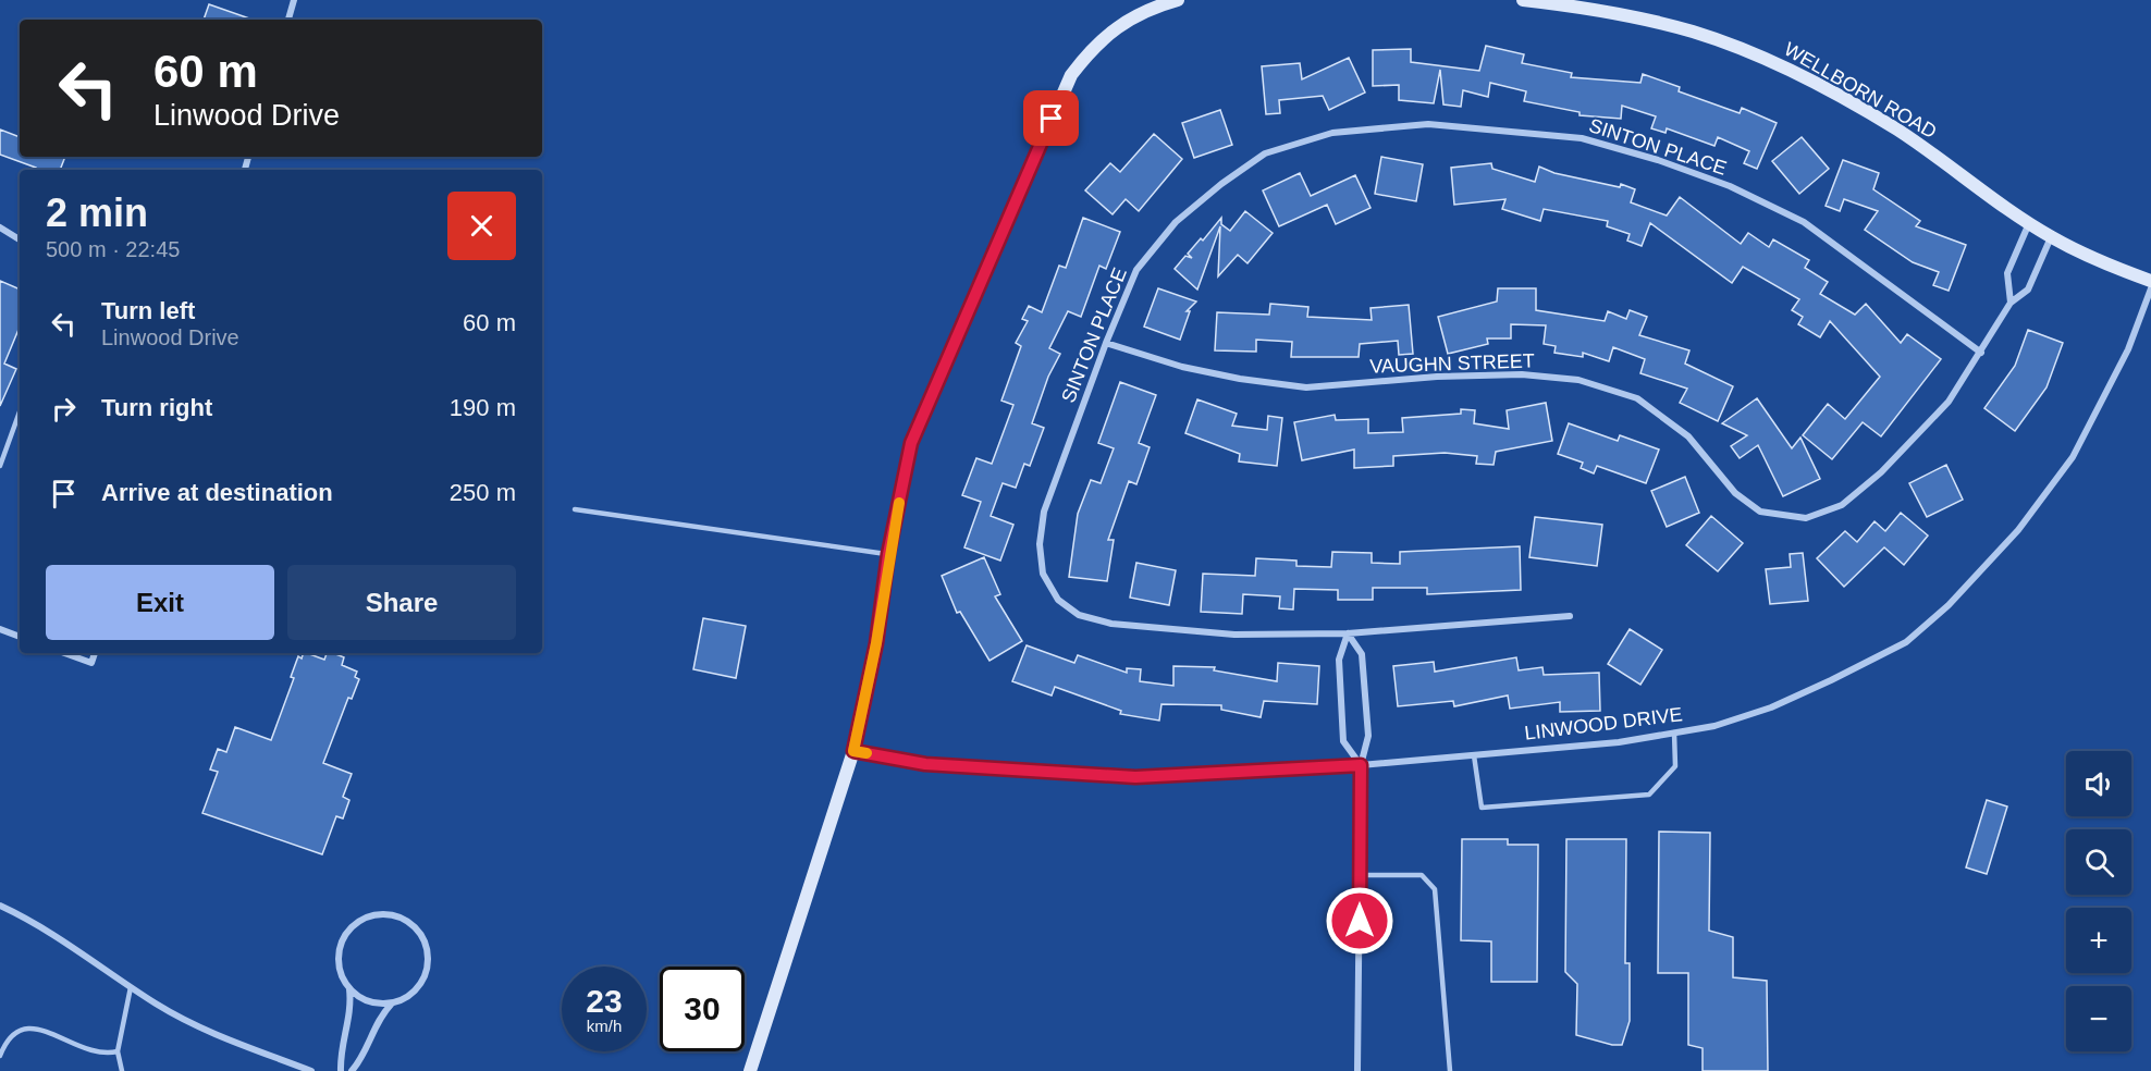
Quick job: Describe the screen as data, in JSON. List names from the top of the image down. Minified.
{"streets":{"street":["WELLBORN ROAD","SINTON PLACE","VAUGHN STREET","LINWOOD DRIVE"]},"crossings":[["WELLBORN ROAD","VAUGHN STREET"],["SINTON PLACE","VAUGHN STREET"]],"page":{"turn":["60 m","Linwood Drive"],"heading":["2 min","500 m · 22:45"],"list":[{"name":"Turn left","note":"Linwood Drive","value":"60 m"},{"name":"Turn right","value":"190 m"},{"name":"Arrive at destination","value":"250 m"}],"buttons":["Exit","Share"],"map_buttons":["+","−"],"speed":"23 km/h","limit":"30"}}
